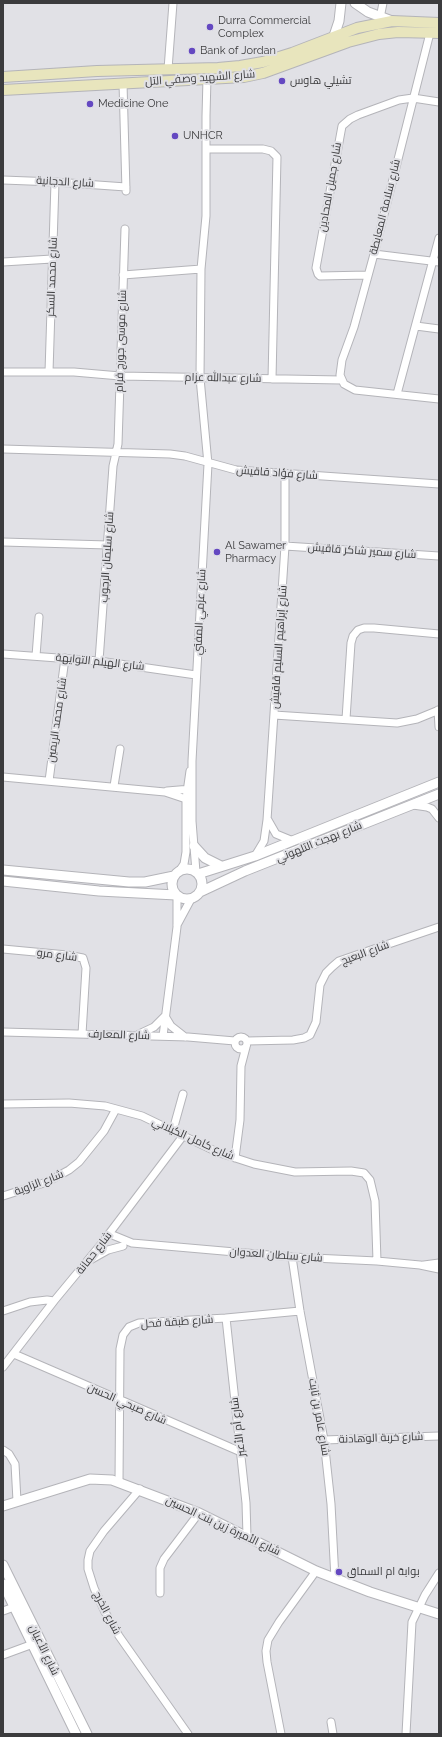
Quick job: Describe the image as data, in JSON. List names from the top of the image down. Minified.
{"streets":{"main road":["شارع الشهيد وصفي التل"],"street":["شارع الدجانية","شارع جميل المحادين","شارع سلامة المعايطة","شارع محمد السكر","شارع موسى جورج فرام","شارع عبدالله عزام","شارع فؤاد قاقيش","شارع سمير شاكر قاقيش","شارع سليمان الرجوب","شارع عزمي المفتي","شارع إبراهيم السليم قاقيش","شارع الهيلم التوايهة","شارع محمد الريمين","شارع بهجت التلهوني","شارع البعيج","شارع مرو","شارع المعارف","شارع كامل الكيلاني","شارع الزاوية","شارع حمانة","شارع سلطان العدوان","شارع طبقة فحل","شارع صبحي الحسن","شارع عامر بن ثابت","شارع أم الأعبر","شارع خربة الوهادنة","شارع الأميرة زين بنت الحسين","شارع الخرج","شارع الأعيان"]},"crossings":[["شارع الشهيد وصفي التل","شارع الدجانية"],["شارع الشهيد وصفي التل","شارع سلامة المعايطة"],["شارع الشهيد وصفي التل","شارع عزمي المفتي"],["شارع الدجانية","شارع محمد السكر"],["شارع جميل المحادين","شارع سلامة المعايطة"],["شارع سلامة المعايطة","شارع عبدالله عزام"],["شارع محمد السكر","شارع عبدالله عزام"],["شارع موسى جورج فرام","شارع عبدالله عزام"],["شارع موسى جورج فرام","شارع فؤاد قاقيش"],["شارع موسى جورج فرام","شارع سليمان الرجوب"],["شارع عبدالله عزام","شارع عزمي المفتي"],["شارع فؤاد قاقيش","شارع سليمان الرجوب"],["شارع فؤاد قاقيش","شارع عزمي المفتي"],["شارع فؤاد قاقيش","شارع إبراهيم السليم قاقيش"],["شارع سمير شاكر قاقيش","شارع إبراهيم السليم قاقيش"],["شارع سليمان الرجوب","شارع الهيلم التوايهة"],["شارع عزمي المفتي","شارع الهيلم التوايهة"],["شارع عزمي المفتي","شارع بهجت التلهوني"],["شارع إبراهيم السليم قاقيش","شارع بهجت التلهوني"],["شارع الهيلم التوايهة","شارع محمد الريمين"],["شارع مرو","شارع المعارف"],["شارع كامل الكيلاني","شارع الزاوية"],["شارع كامل الكيلاني","شارع حمانة"],["شارع كامل الكيلاني","شارع سلطان العدوان"],["شارع حمانة","شارع سلطان العدوان"],["شارع حمانة","شارع صبحي الحسن"],["شارع سلطان العدوان","شارع عامر بن ثابت"],["شارع طبقة فحل","شارع صبحي الحسن"],["شارع طبقة فحل","شارع عامر بن ثابت"],["شارع طبقة فحل","شارع أم الأعبر"],["شارع طبقة فحل","شارع الأميرة زين بنت الحسين"],["شارع صبحي الحسن","شارع أم الأعبر"],["شارع عامر بن ثابت","شارع خربة الوهادنة"],["شارع عامر بن ثابت","شارع الأميرة زين بنت الحسين"],["شارع أم الأعبر","شارع الأميرة زين بنت الحسين"],["شارع الأميرة زين بنت الحسين","شارع الخرج"]],"places":["Durra Commercial Complex","Bank of Jordan","تشيلي هاوس","Medicine One","UNHCR","Al Sawamer Pharmacy","بوابة ام السماق"]}
